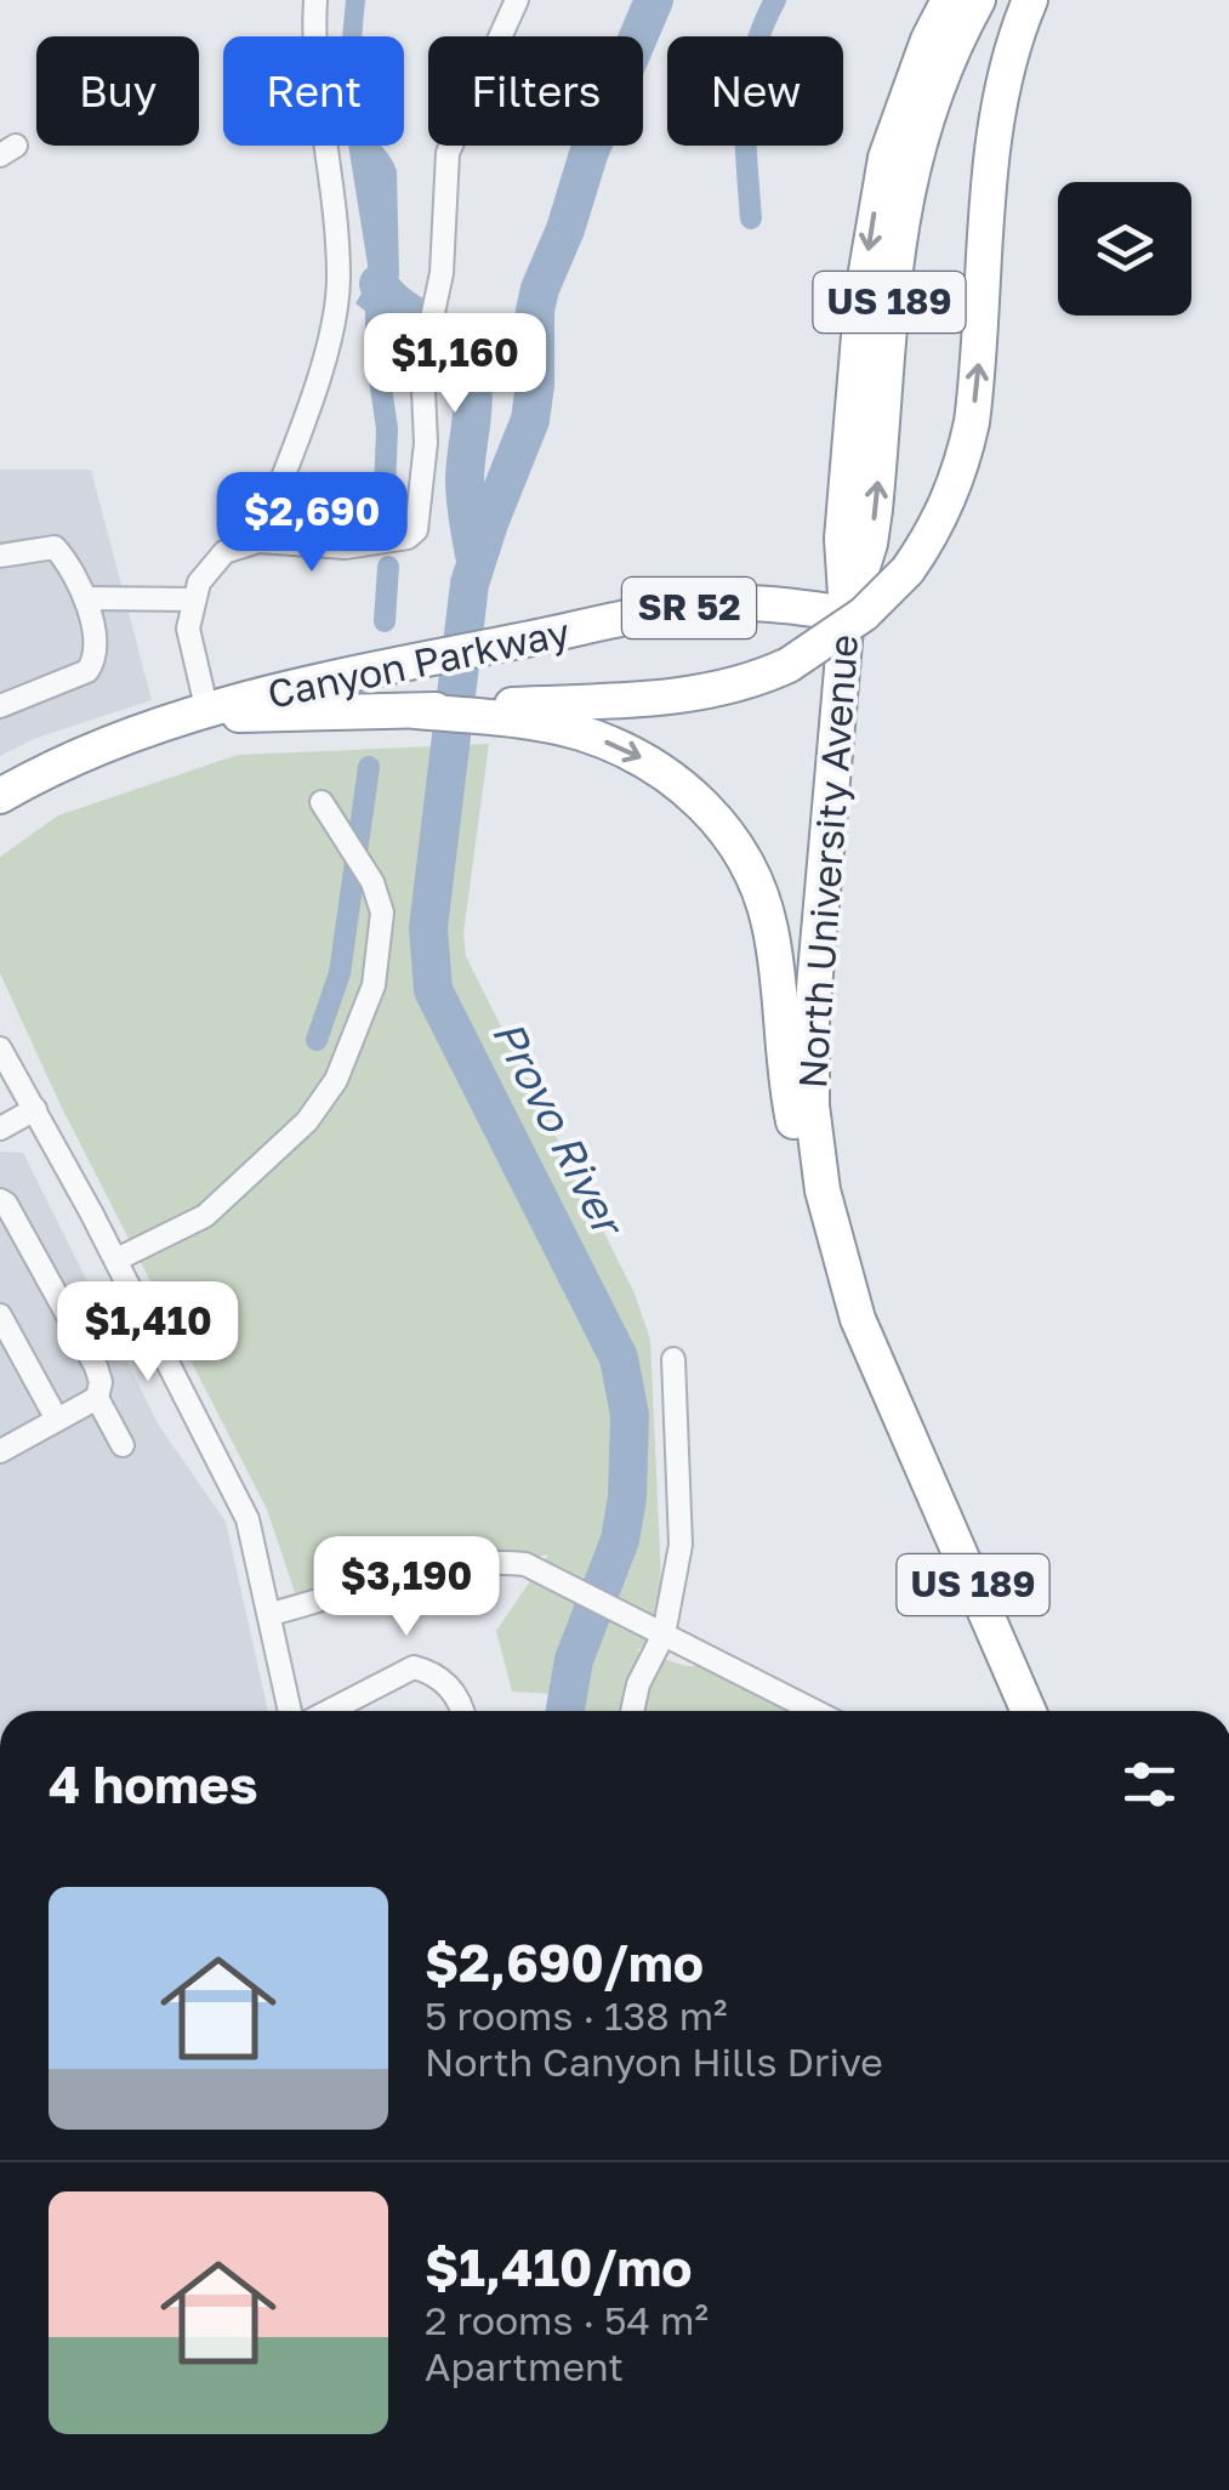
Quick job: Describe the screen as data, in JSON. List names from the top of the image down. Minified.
{"streets":{"highway":["US 189","SR 52","Canyon Parkway","North University Avenue"]},"crossings":[["US 189","Canyon Parkway"],["US 189","North University Avenue"],["Canyon Parkway","North University Avenue"]],"water":["Provo River"],"page":{"chip":["Buy","Rent","Filters","New"],"price":["$1,160","$2,690","$1,410","$3,190"],"heading":"4 homes","list":[{"name":"$2,690/mo","note":"5 rooms · 138 m² · North Canyon Hills Drive"},{"name":"$1,410/mo","note":"2 rooms · 54 m² · Apartment"}]}}
